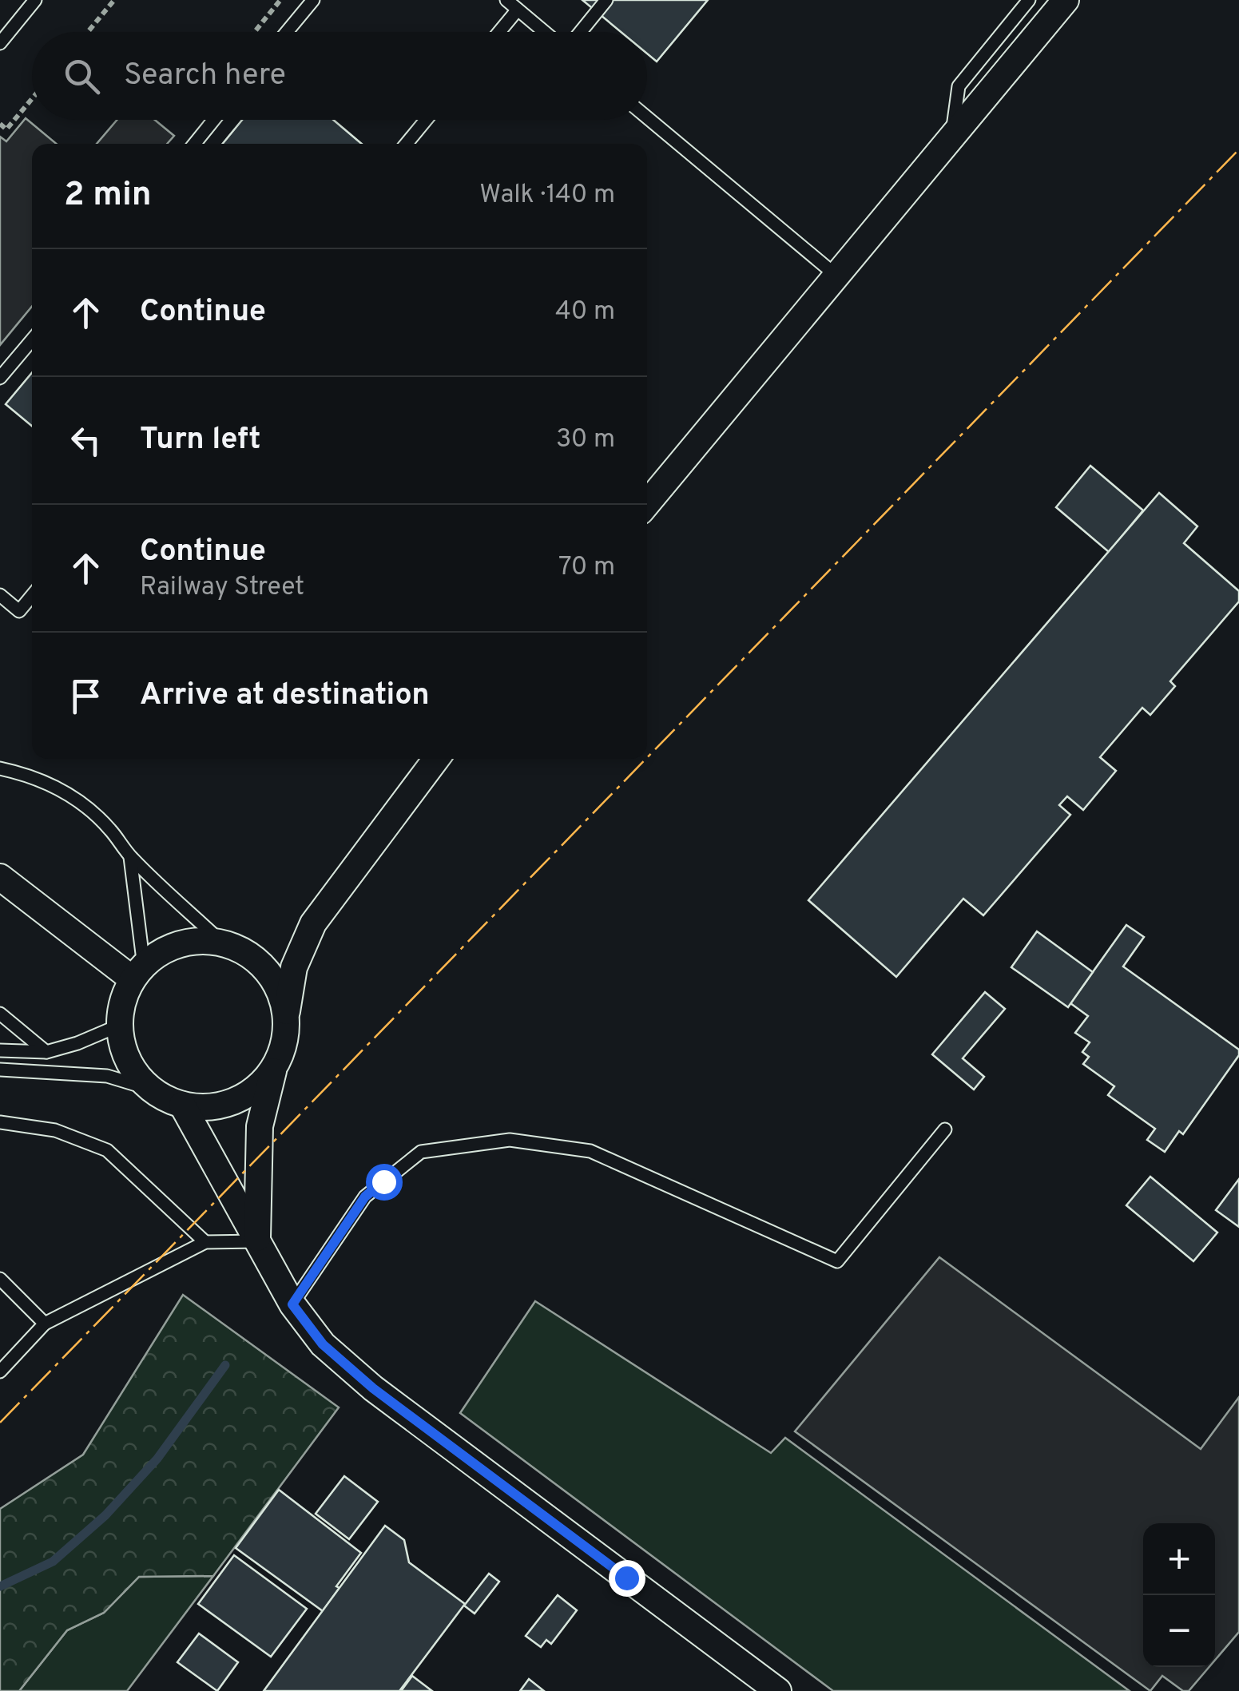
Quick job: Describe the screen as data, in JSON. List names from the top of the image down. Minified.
{"page":{"search":"Search here","heading":["2 min","Walk · 140 m"],"list":[["Continue","40 m"],["Turn left","30 m"],["Continue","Railway Street","70 m"],"Arrive at destination"],"map_buttons":["+","−"]}}
